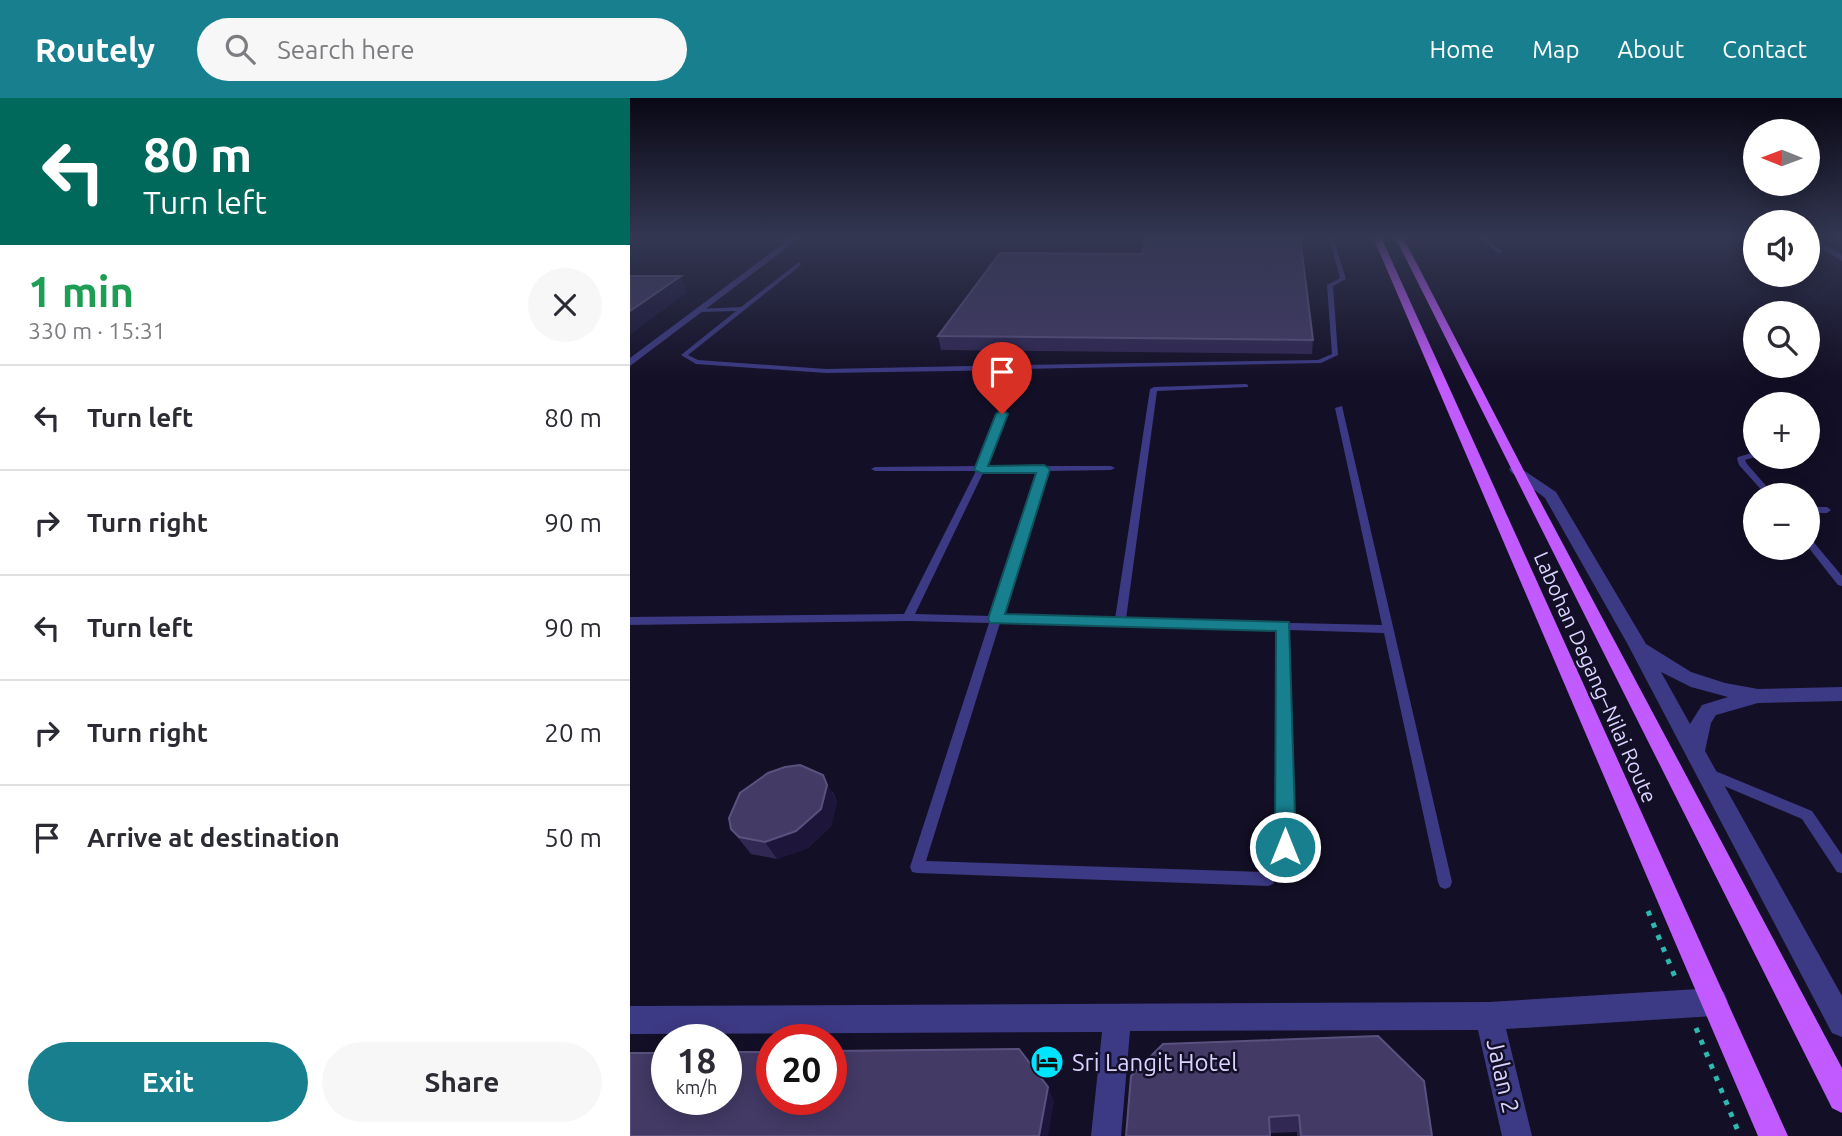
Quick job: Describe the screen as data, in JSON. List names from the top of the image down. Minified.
{"streets":{"main road":["Labohan Dagang–Nilai Route"],"street":["Jalan 2"]},"places":{"hotel":["Sri Langit Hotel"]},"north":"left","page":{"header":"Routely","search":"Search here","nav":["Home","Map","About","Contact"],"turn":["80 m","Turn left"],"map_buttons":["+","−"],"heading":["1 min","330 m · 15:31"],"list":[{"name":"Turn left","value":"80 m"},{"name":"Turn right","value":"90 m"},{"name":"Turn left","value":"90 m"},{"name":"Turn right","value":"20 m"},{"name":"Arrive at destination","value":"50 m"}],"speed":"18 km/h","limit":"20","buttons":["Exit","Share"]}}
